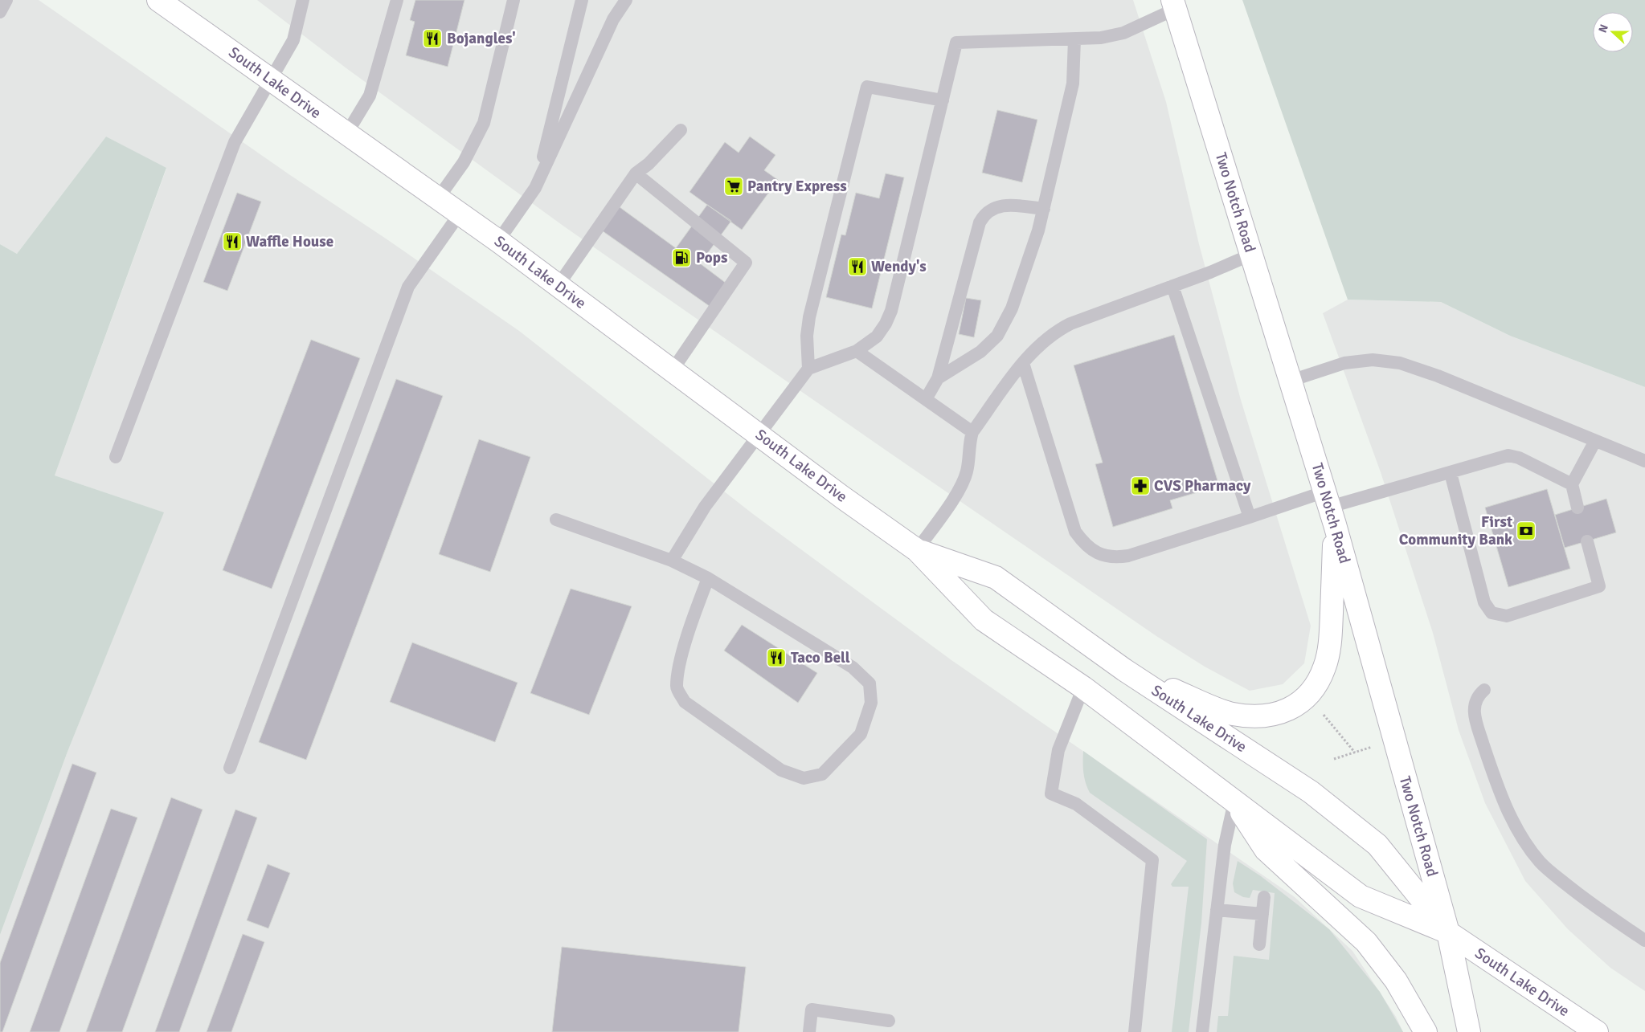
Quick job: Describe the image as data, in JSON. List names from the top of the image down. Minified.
{"streets":{"main road":["South Lake Drive","Two Notch Road"]},"crossings":[["South Lake Drive","Two Notch Road"]],"places":{"restaurant":["Bojangles'","Waffle House","Wendy's","Taco Bell"],"supermarket":["Pantry Express"],"fuel station":["Pops"],"pharmacy":["CVS Pharmacy"],"bank":["First Community Bank"]},"north":"left"}
